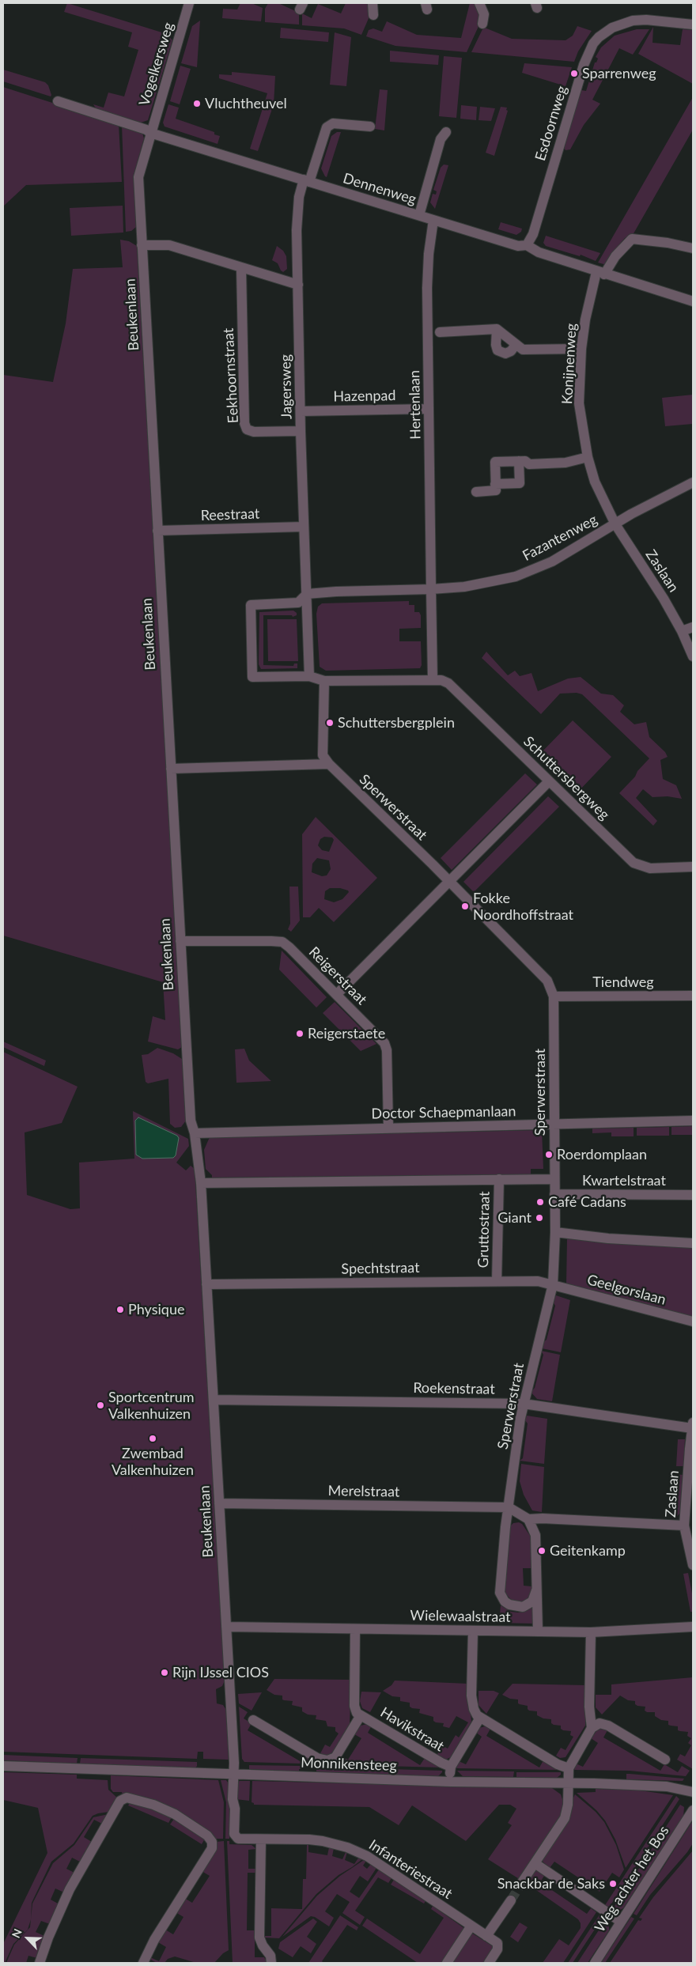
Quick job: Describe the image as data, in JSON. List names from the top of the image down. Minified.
{"streets":{"street":["Vogelkersweg","Esdoornweg","Dennenweg","Beukenlaan","Konijnenweg","Eekhoornstraat","Jagersweg","Hazenpad","Hertenlaan","Reestraat","Fazantenweg","Zaslaan","Schuttersbergweg","Sperwerstraat","Reigerstraat","Tiendweg","Doctor Schaepmanlaan","Kwartelstraat","Gruttostraat","Spechtstraat","Geelgorslaan","Roekenstraat","Merelstraat","Wielewaalstraat","Havikstraat","Monnikensteeg","Infanteriestraat","Weg achter het Bos"]},"crossings":[["Vogelkersweg","Dennenweg"],["Vogelkersweg","Beukenlaan"],["Esdoornweg","Dennenweg"],["Dennenweg","Beukenlaan"],["Dennenweg","Konijnenweg"],["Dennenweg","Jagersweg"],["Dennenweg","Hertenlaan"],["Beukenlaan","Reestraat"],["Beukenlaan","Reigerstraat"],["Beukenlaan","Doctor Schaepmanlaan"],["Beukenlaan","Spechtstraat"],["Beukenlaan","Roekenstraat"],["Beukenlaan","Merelstraat"],["Beukenlaan","Wielewaalstraat"],["Beukenlaan","Monnikensteeg"],["Beukenlaan","Infanteriestraat"],["Konijnenweg","Fazantenweg"],["Konijnenweg","Zaslaan"],["Eekhoornstraat","Jagersweg"],["Jagersweg","Hazenpad"],["Jagersweg","Reestraat"],["Hazenpad","Hertenlaan"],["Hertenlaan","Fazantenweg"],["Fazantenweg","Zaslaan"],["Zaslaan","Roekenstraat"],["Sperwerstraat","Tiendweg"],["Sperwerstraat","Doctor Schaepmanlaan"],["Sperwerstraat","Kwartelstraat"],["Sperwerstraat","Spechtstraat"],["Sperwerstraat","Geelgorslaan"],["Sperwerstraat","Roekenstraat"],["Sperwerstraat","Merelstraat"],["Reigerstraat","Doctor Schaepmanlaan"],["Gruttostraat","Spechtstraat"],["Spechtstraat","Geelgorslaan"],["Havikstraat","Monnikensteeg"],["Monnikensteeg","Infanteriestraat"]],"places":["Sparrenweg","Vluchtheuvel","Schuttersbergplein","Fokke Noordhoffstraat","Reigerstaete","Roerdomplaan","Café Cadans","Giant","Physique","Sportcentrum Valkenhuizen","Zwembad Valkenhuizen","Geitenkamp","Rijn IJssel CIOS","Snackbar de Saks"],"north":"top left"}
